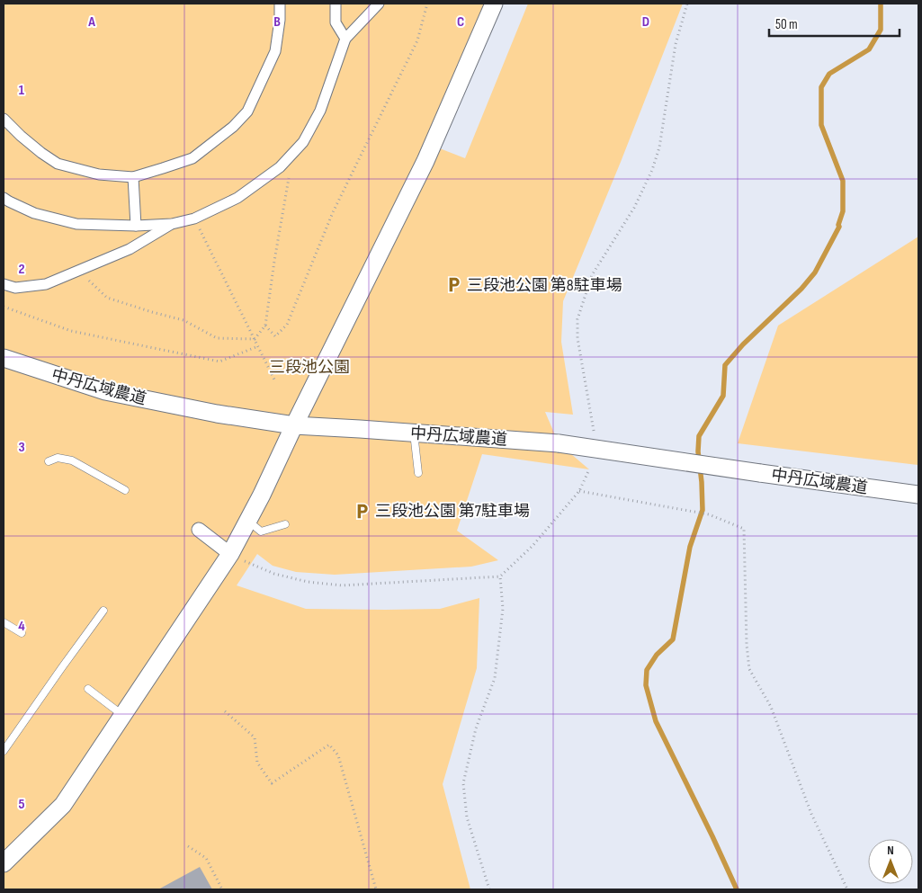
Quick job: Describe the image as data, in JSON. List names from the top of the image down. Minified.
{"streets":{"street":["中丹広域農道"]},"parks":["三段池公園"],"places":{"parking":["三段池公園 第8駐車場","三段池公園 第7駐車場"]},"scale_bar":"50 m","north":"top","grid":{"columns":["A","B","C","D"],"rows":["1","2","3","4","5"]}}
